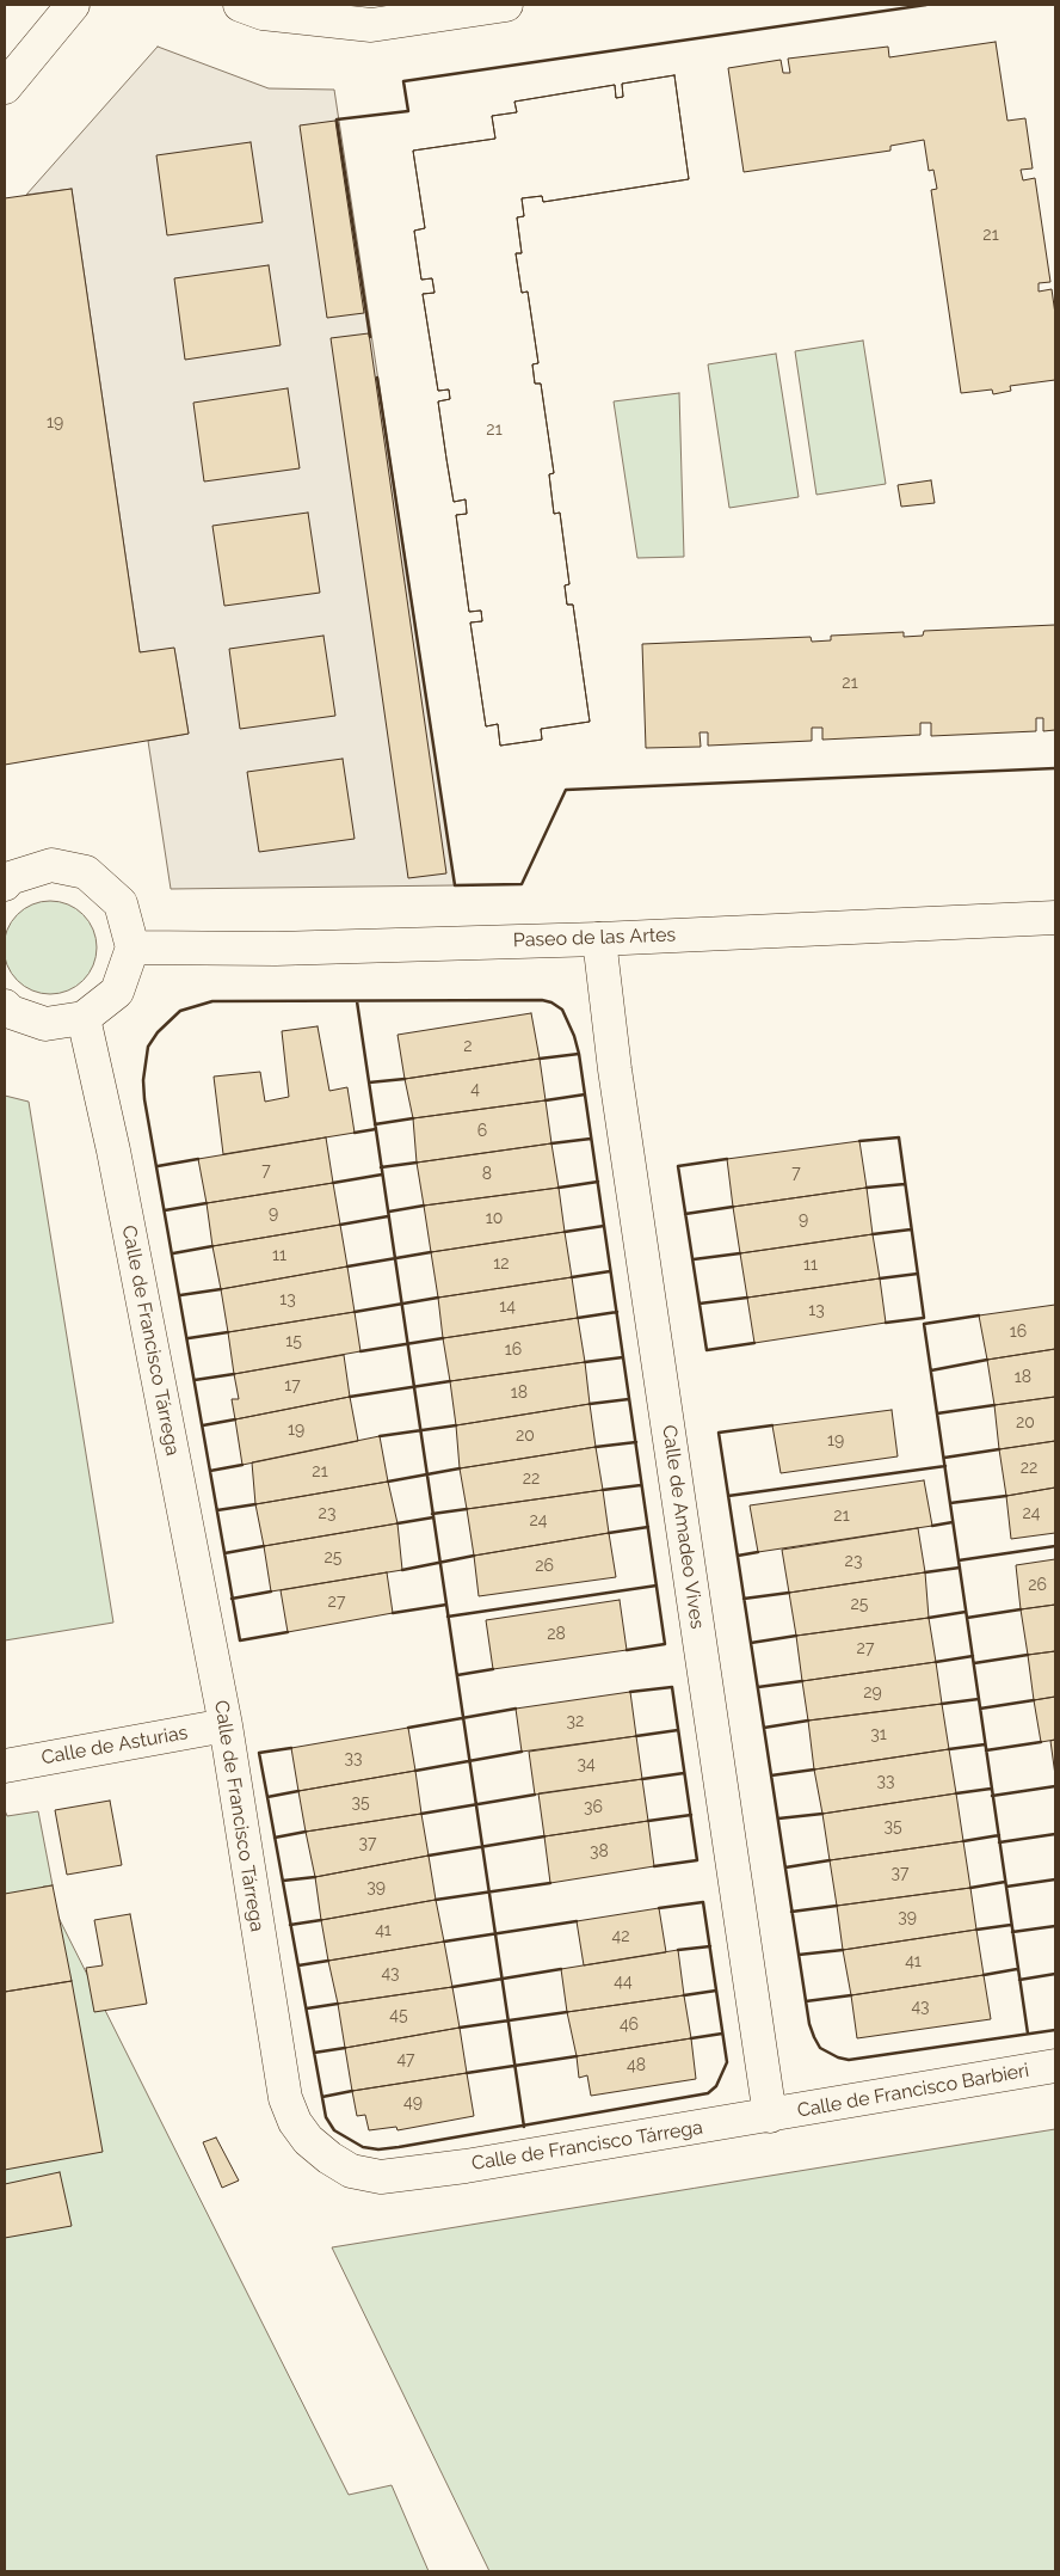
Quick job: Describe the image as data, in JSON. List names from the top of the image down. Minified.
{"streets":{"street":["Paseo de las Artes","Calle de Francisco Tárrega","Calle de Amadeo Vives","Calle de Asturias","Calle de Francisco Barbieri"]},"crossings":[["Paseo de las Artes","Calle de Amadeo Vives"],["Calle de Francisco Tárrega","Calle de Amadeo Vives"],["Calle de Francisco Tárrega","Calle de Asturias"],["Calle de Francisco Tárrega","Calle de Francisco Barbieri"],["Calle de Amadeo Vives","Calle de Francisco Barbieri"]],"house_numbers":["21","19","21","21","2","4","6","7","7","8","9","10","9","11","12","11","13","14","13","16","15","16","18","17","18","20","19","20","19","22","21","22","23","24","21","24","25","23","26","26","27","25","28","27","29","32","31","33","34","33","35","36","35","37","38","37","39","39","41","42","41","43","44","43","45","46","47","48","49"]}
